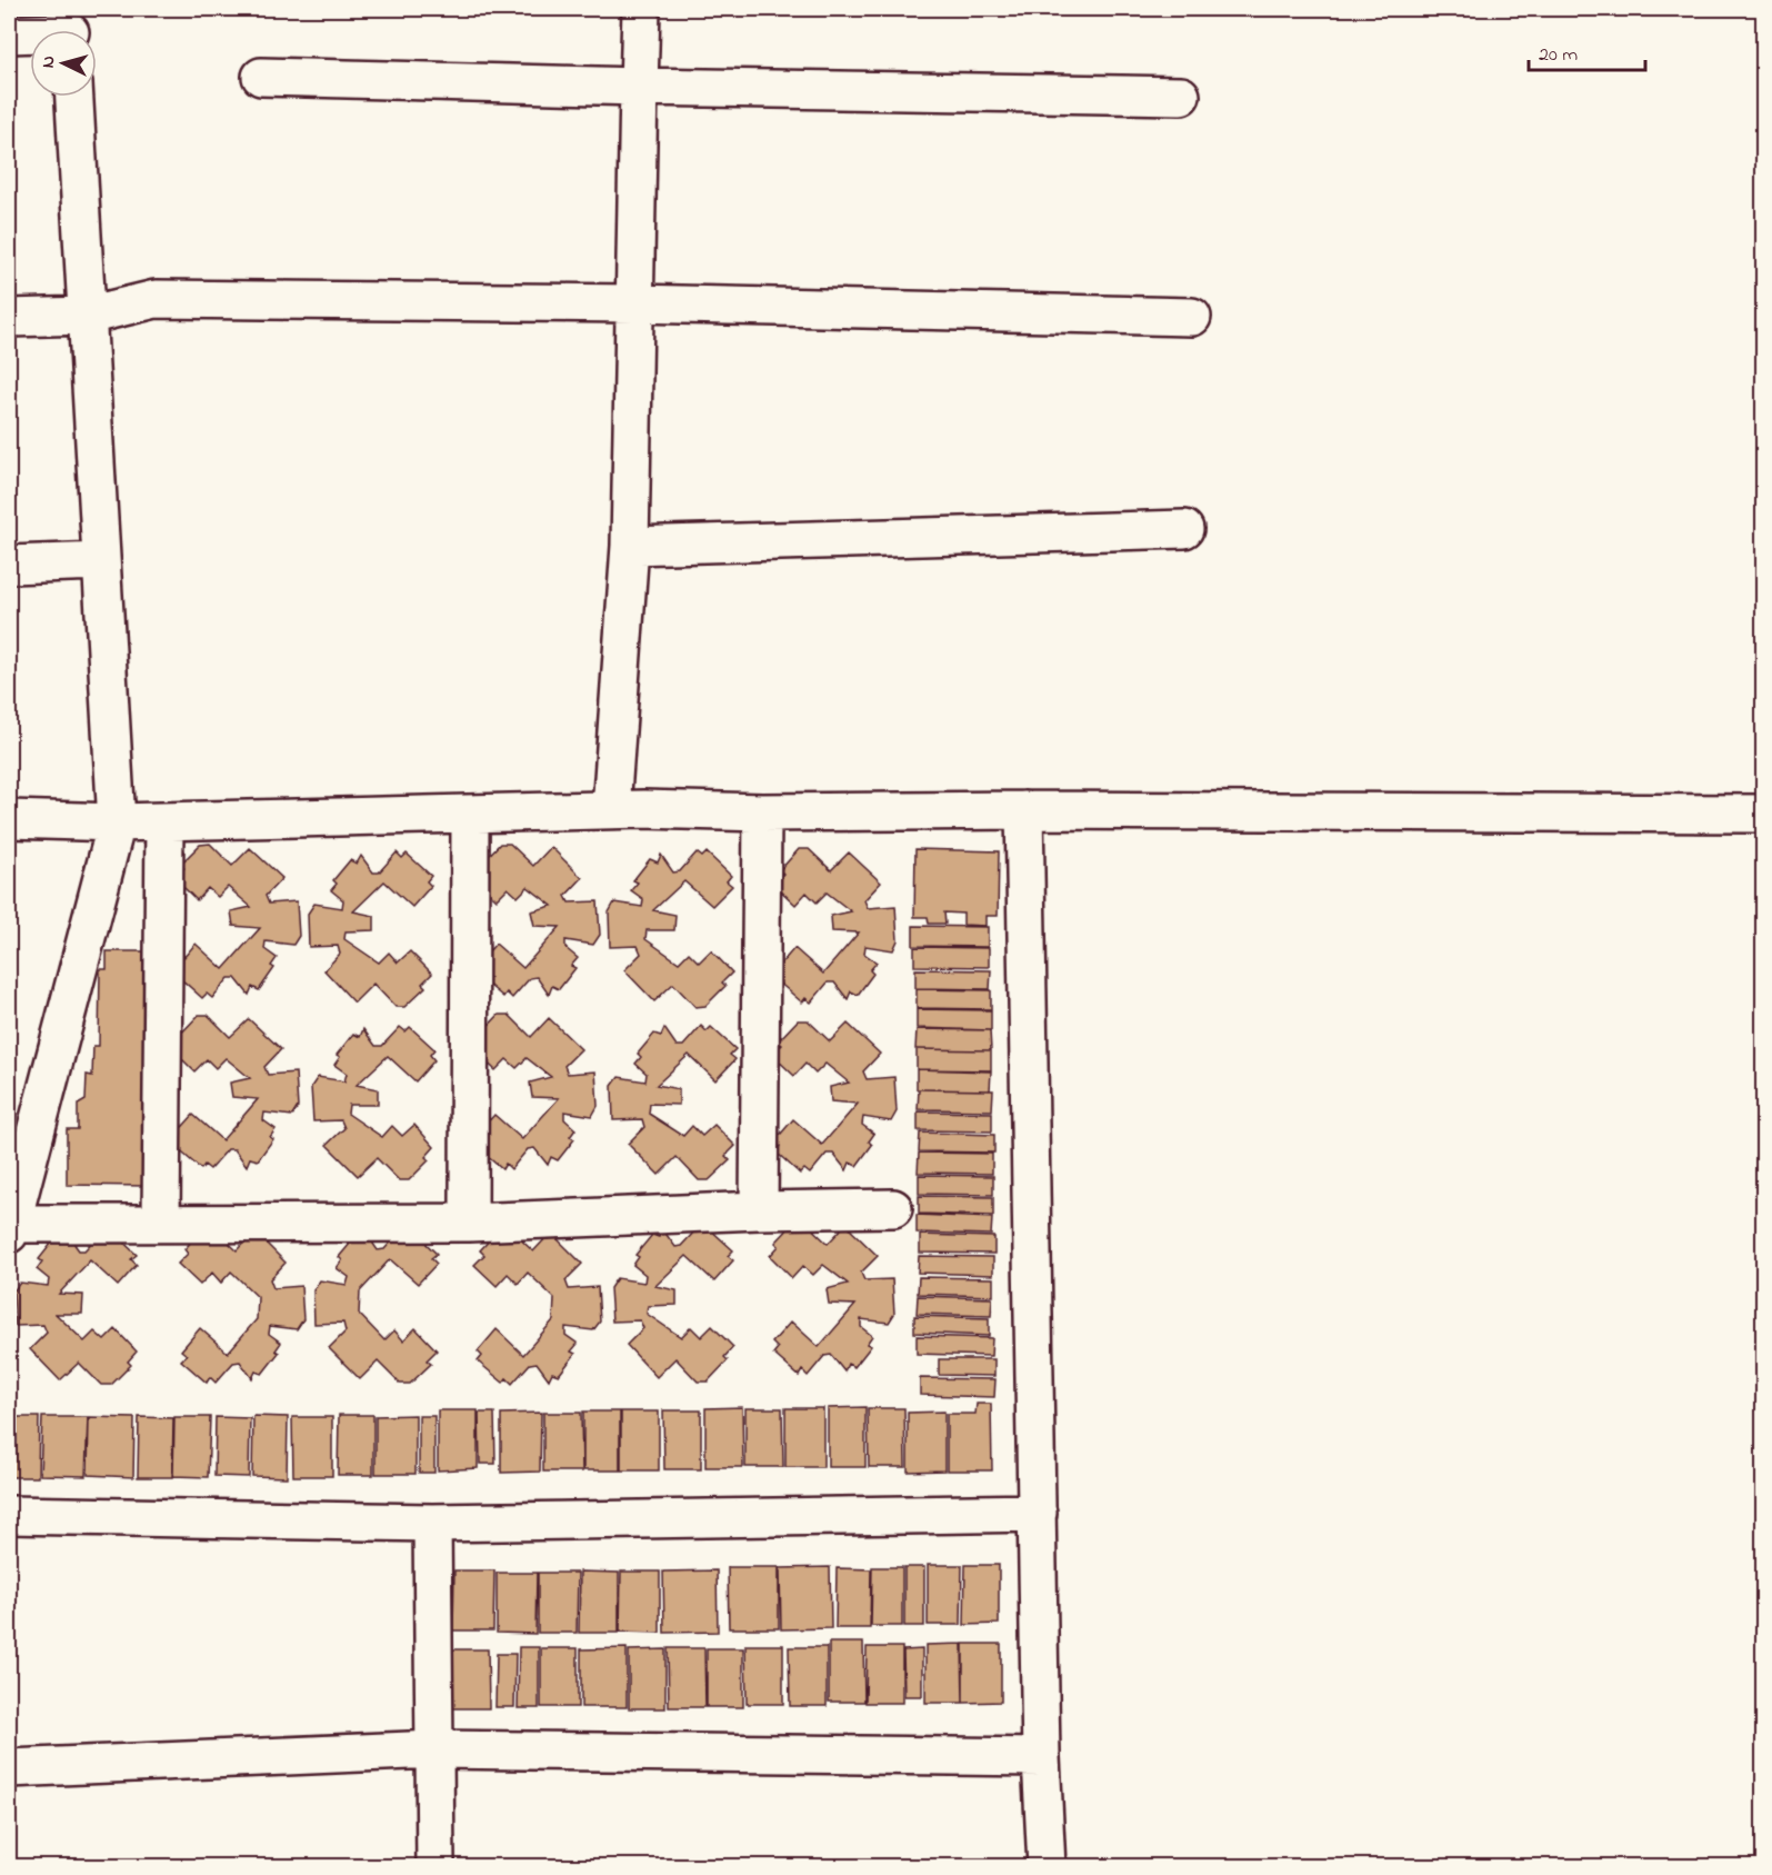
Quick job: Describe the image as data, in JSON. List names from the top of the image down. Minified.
{"scale_bar":"20 m","north":"left"}
